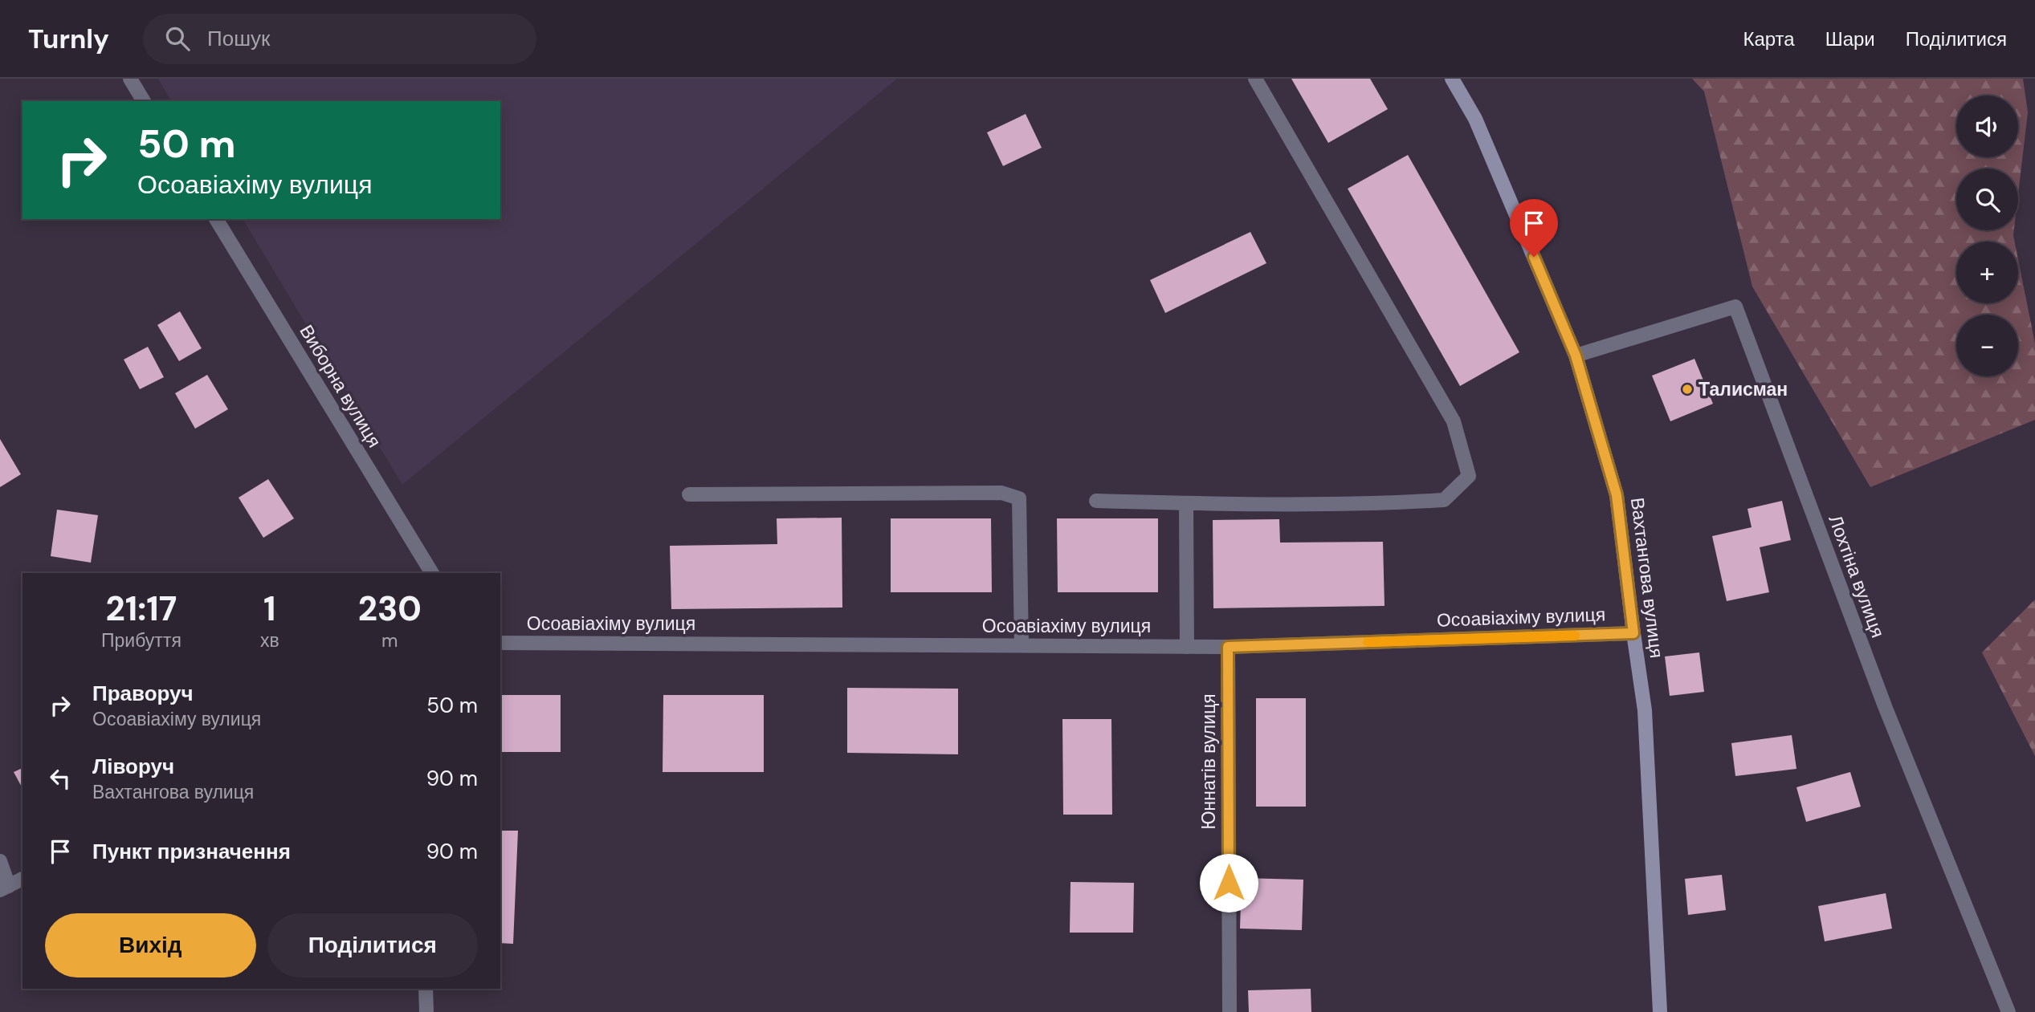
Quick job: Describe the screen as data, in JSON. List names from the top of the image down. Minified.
{"streets":{"main road":["Вахтангова вулиця"],"street":["Виборна вулиця","Лохтіна вулиця","Осоавіахіму вулиця","Юннатів вулиця"]},"crossings":[["Лохтіна вулиця","Вахтангова вулиця"],["Вахтангова вулиця","Осоавіахіму вулиця"],["Осоавіахіму вулиця","Юннатів вулиця"]],"places":["Талисман"],"page":{"header":"Turnly","search":"Пошук","nav":["Карта","Шари","Поділитися"],"map_buttons":["+","−"],"turn":["50 m","Осоавіахіму вулиця"],"eta":["21:17","Прибуття","1","хв","230","m"],"list":[{"name":"Праворуч","note":"Осоавіахіму вулиця","value":"50 m"},{"name":"Ліворуч","note":"Вахтангова вулиця","value":"90 m"},{"name":"Пункт призначення","value":"90 m"}],"buttons":["Вихід","Поділитися"]}}
